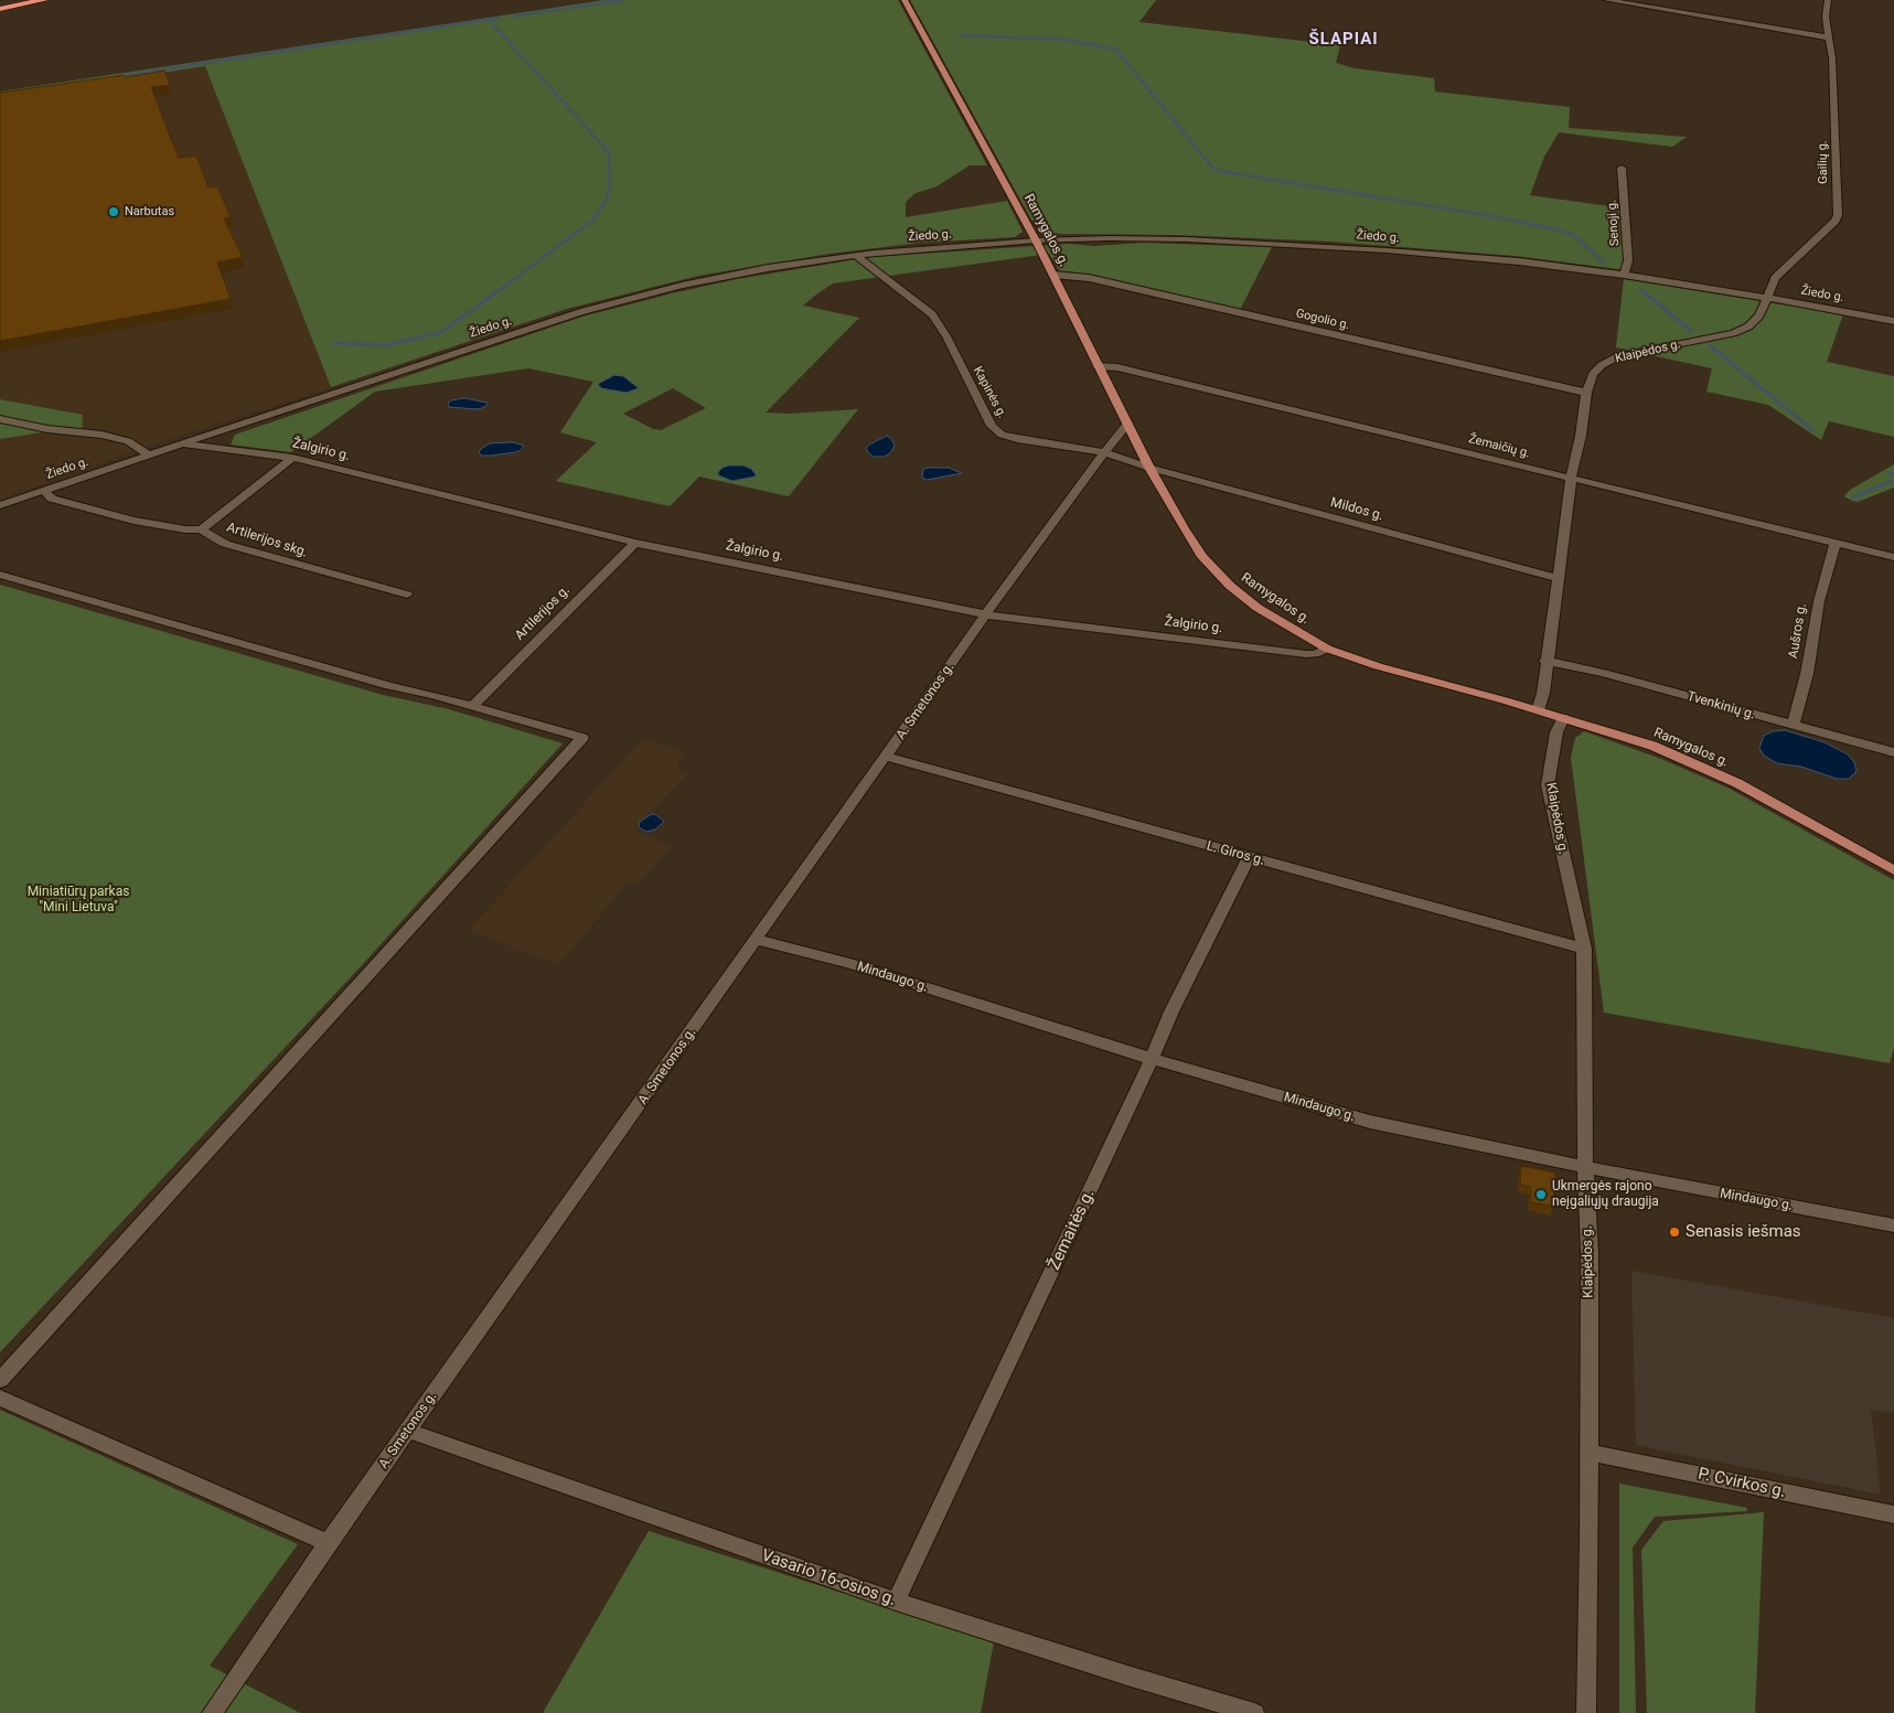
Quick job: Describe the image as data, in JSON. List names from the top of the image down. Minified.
{"streets":{"main road":["Ramygalos g."],"street":["Gailių g.","Senoji g.","Žiedo g.","Gogolio g.","Klaipėdos g.","Kapinės g.","Žemaičių g.","Žalgirio g.","Mildos g.","Artilerijos skg.","Artilerijos g.","Aušros g.","A. Smetonos g.","Tvenkinių g.","L. Giros g.","Mindaugo g.","Žemaitės g.","P. Cvirkos g.","Vasario 16-osios g."]},"crossings":[["Gailių g.","Žiedo g."],["Gailių g.","Klaipėdos g."],["Senoji g.","Žiedo g."],["Ramygalos g.","Žiedo g."],["Ramygalos g.","Gogolio g."],["Ramygalos g.","Klaipėdos g."],["Ramygalos g.","Kapinės g."],["Ramygalos g.","Žemaičių g."],["Ramygalos g.","Žalgirio g."],["Ramygalos g.","Mildos g."],["Ramygalos g.","A. Smetonos g."],["Žiedo g.","Klaipėdos g."],["Žiedo g.","Kapinės g."],["Žiedo g.","Žalgirio g."],["Gogolio g.","Klaipėdos g."],["Klaipėdos g.","Žemaičių g."],["Klaipėdos g.","Mildos g."],["Klaipėdos g.","Tvenkinių g."],["Klaipėdos g.","L. Giros g."],["Klaipėdos g.","Mindaugo g."],["Klaipėdos g.","P. Cvirkos g."],["Kapinės g.","Mildos g."],["Kapinės g.","A. Smetonos g."],["Žemaičių g.","Aušros g."],["Žalgirio g.","Artilerijos skg."],["Žalgirio g.","Artilerijos g."],["Žalgirio g.","A. Smetonos g."],["Aušros g.","Tvenkinių g."],["A. Smetonos g.","L. Giros g."],["A. Smetonos g.","Mindaugo g."],["A. Smetonos g.","Vasario 16-osios g."],["L. Giros g.","Žemaitės g."],["Mindaugo g.","Žemaitės g."],["Žemaitės g.","Vasario 16-osios g."]],"districts":["ŠLAPIAI"],"parks":["Miniatiūrų parkas \"Mini Lietuva\""],"places":["Narbutas","Ukmergės rajono neįgaliųjų draugija","Senasis iešmas"]}
